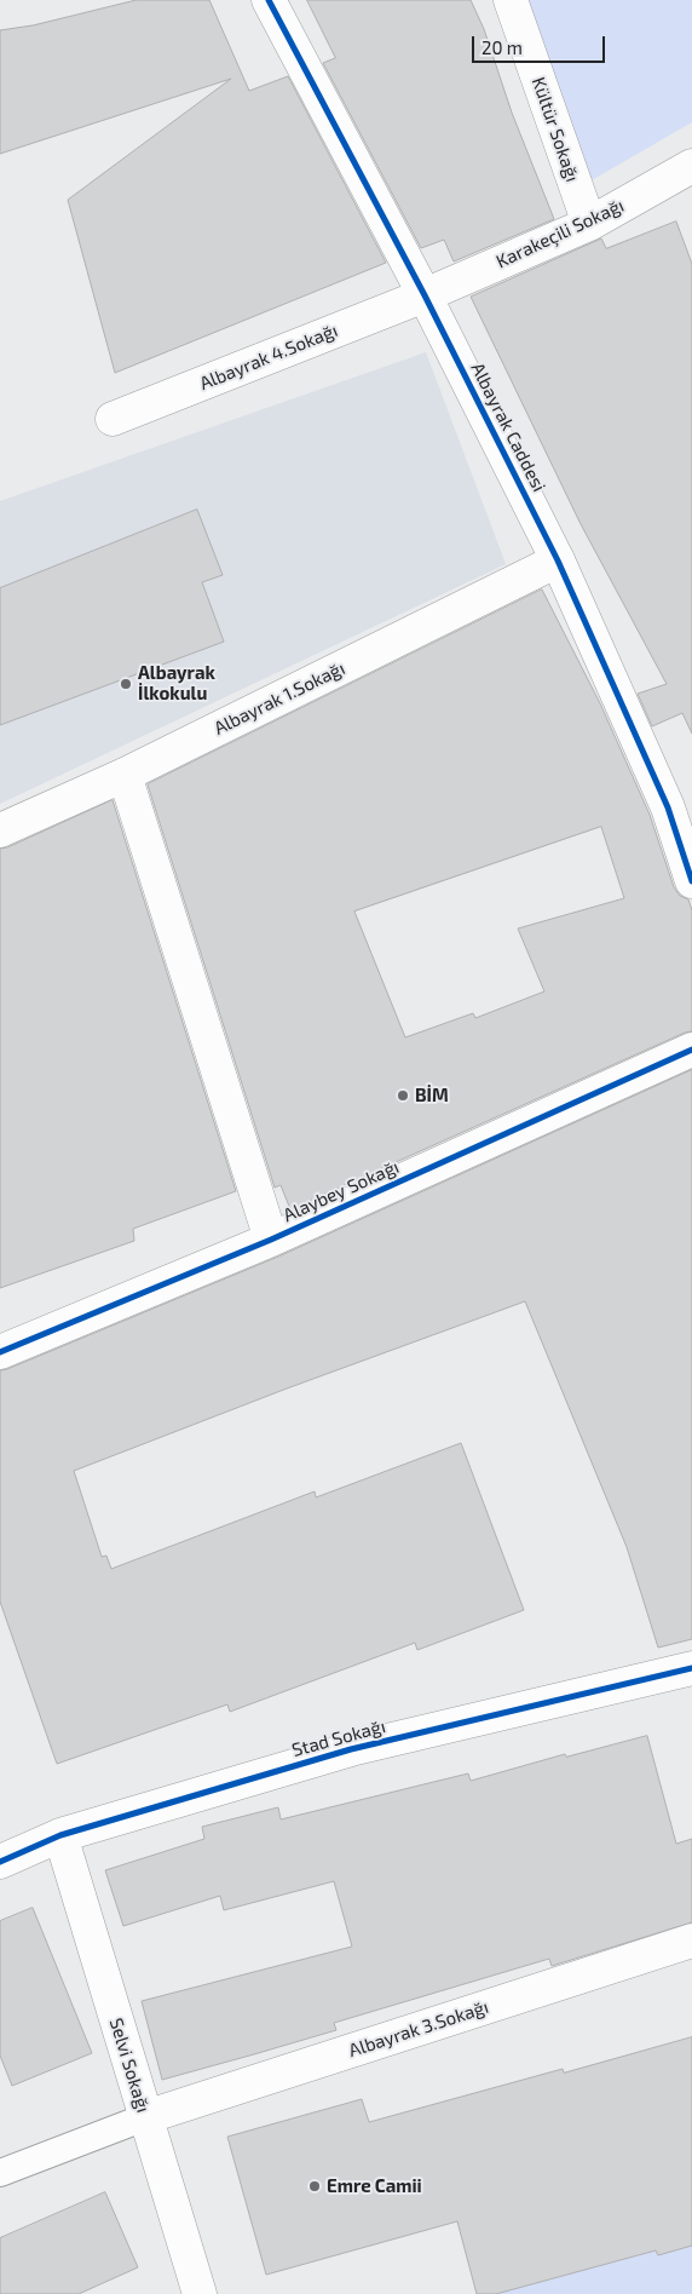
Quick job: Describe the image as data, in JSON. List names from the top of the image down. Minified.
{"streets":{"street":["Kültür Sokağı","Karakeçili Sokağı","Albayrak 4.Sokağı","Albayrak Caddesi","Albayrak 1.Sokağı","Alaybey Sokağı","Stad Sokağı","Albayrak 3.Sokağı","Selvi Sokağı"]},"crossings":[["Kültür Sokağı","Karakeçili Sokağı"],["Karakeçili Sokağı","Albayrak 4.Sokağı"],["Karakeçili Sokağı","Albayrak Caddesi"],["Albayrak 4.Sokağı","Albayrak Caddesi"],["Albayrak Caddesi","Albayrak 1.Sokağı"],["Stad Sokağı","Selvi Sokağı"],["Albayrak 3.Sokağı","Selvi Sokağı"]],"places":["Albayrak İlkokulu","BİM","Emre Camii"],"scale_bar":"20 m"}
